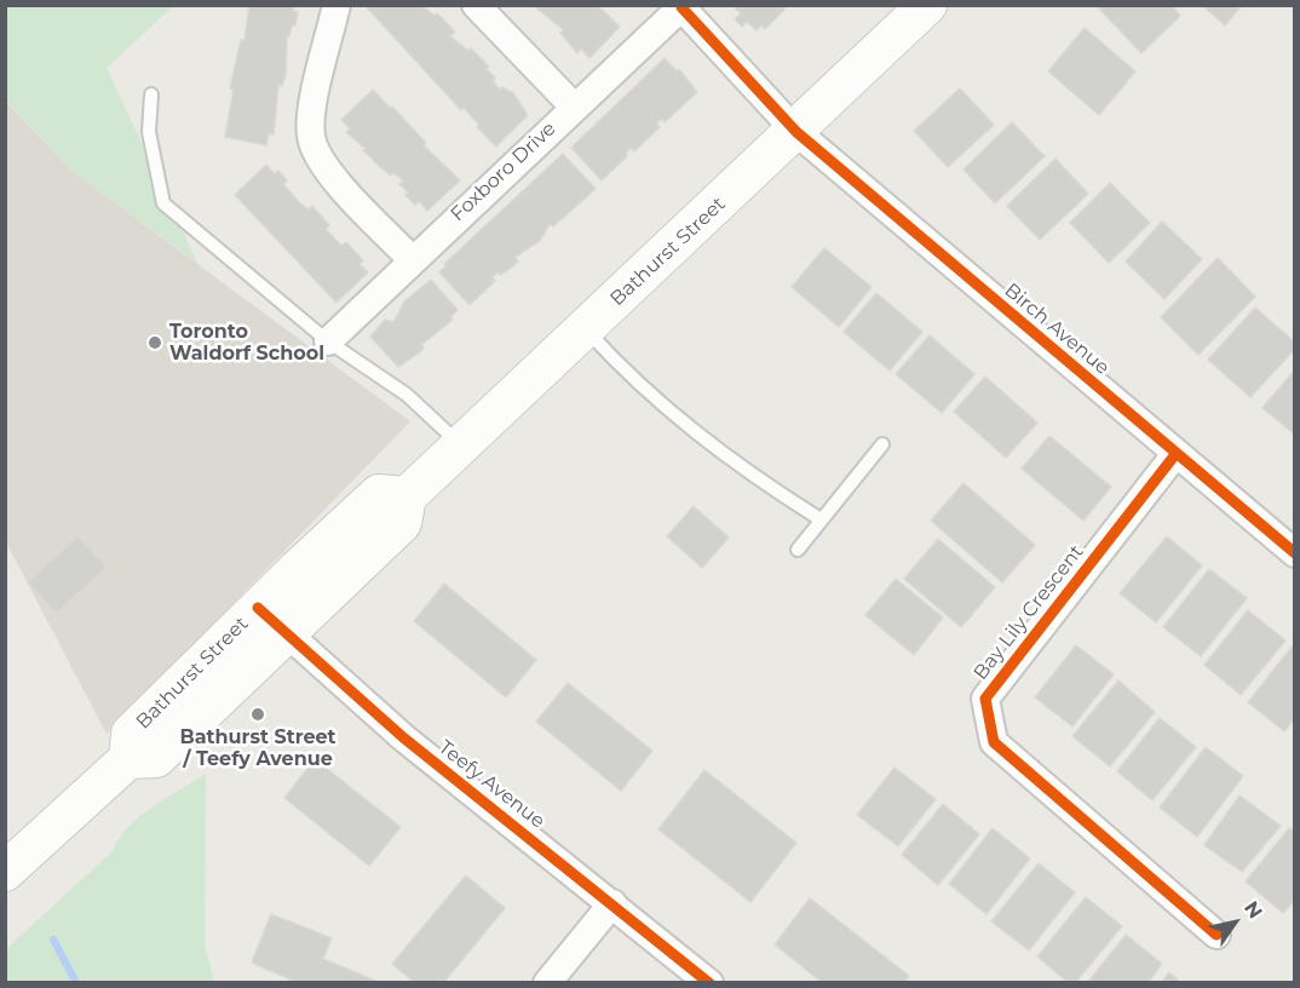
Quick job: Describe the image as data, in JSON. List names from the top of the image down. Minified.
{"streets":{"main road":["Bathurst Street"],"street":["Foxboro Drive","Birch Avenue","Bay Lily Crescent","Teefy Avenue"]},"crossings":[["Foxboro Drive","Birch Avenue"],["Bathurst Street","Birch Avenue"],["Bathurst Street","Teefy Avenue"],["Birch Avenue","Bay Lily Crescent"]],"places":["Toronto Waldorf School","Bathurst Street / Teefy Avenue"],"north":"top right"}
